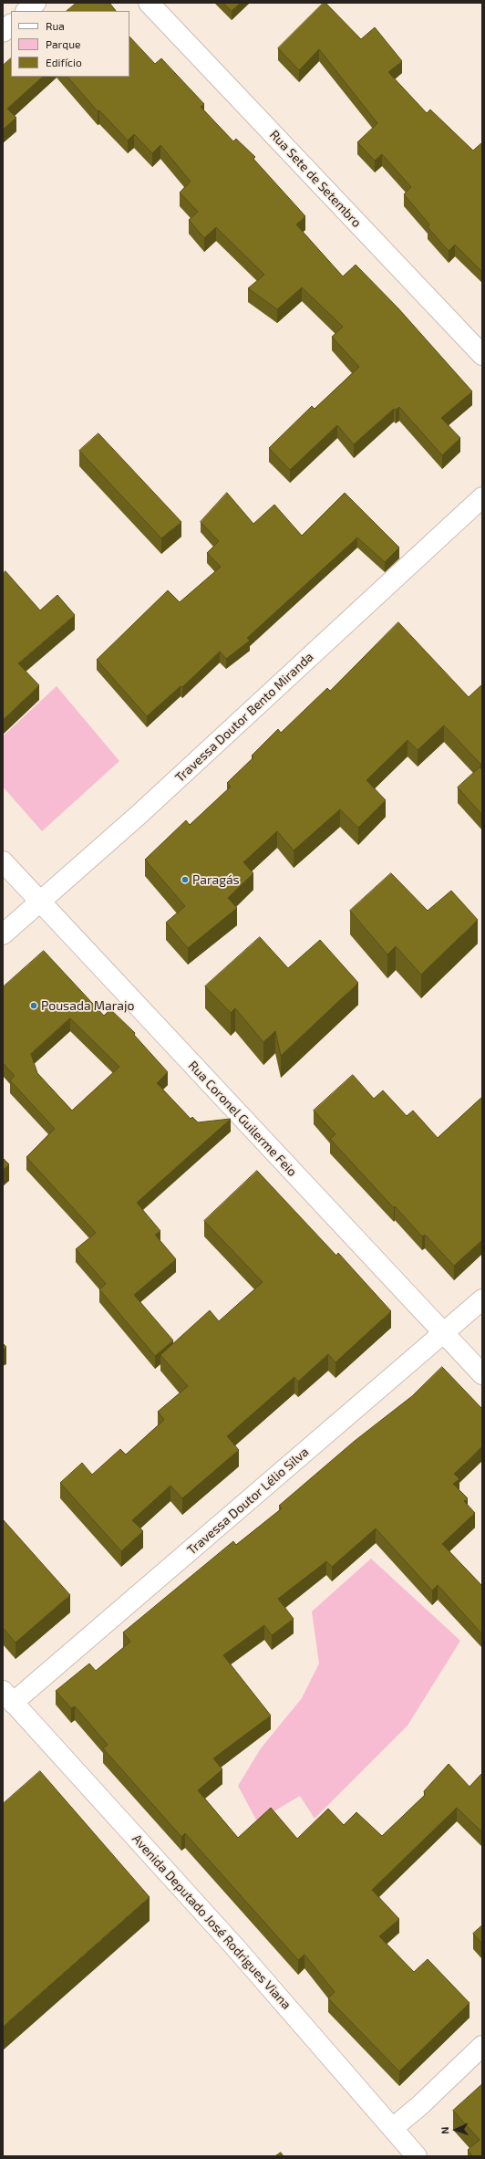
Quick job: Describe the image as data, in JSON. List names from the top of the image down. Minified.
{"streets":{"street":["Rua Sete de Setembro","Travessa Doutor Bento Miranda","Rua Coronel Guilerme Feio","Travessa Doutor Lélio Silva","Avenida Deputado José Rodrigues Viana"]},"crossings":[["Travessa Doutor Bento Miranda","Rua Coronel Guilerme Feio"],["Rua Coronel Guilerme Feio","Travessa Doutor Lélio Silva"],["Travessa Doutor Lélio Silva","Avenida Deputado José Rodrigues Viana"]],"places":["Paragás","Pousada Marajo"],"legend":["Rua","Parque","Edifício"],"north":"left"}
